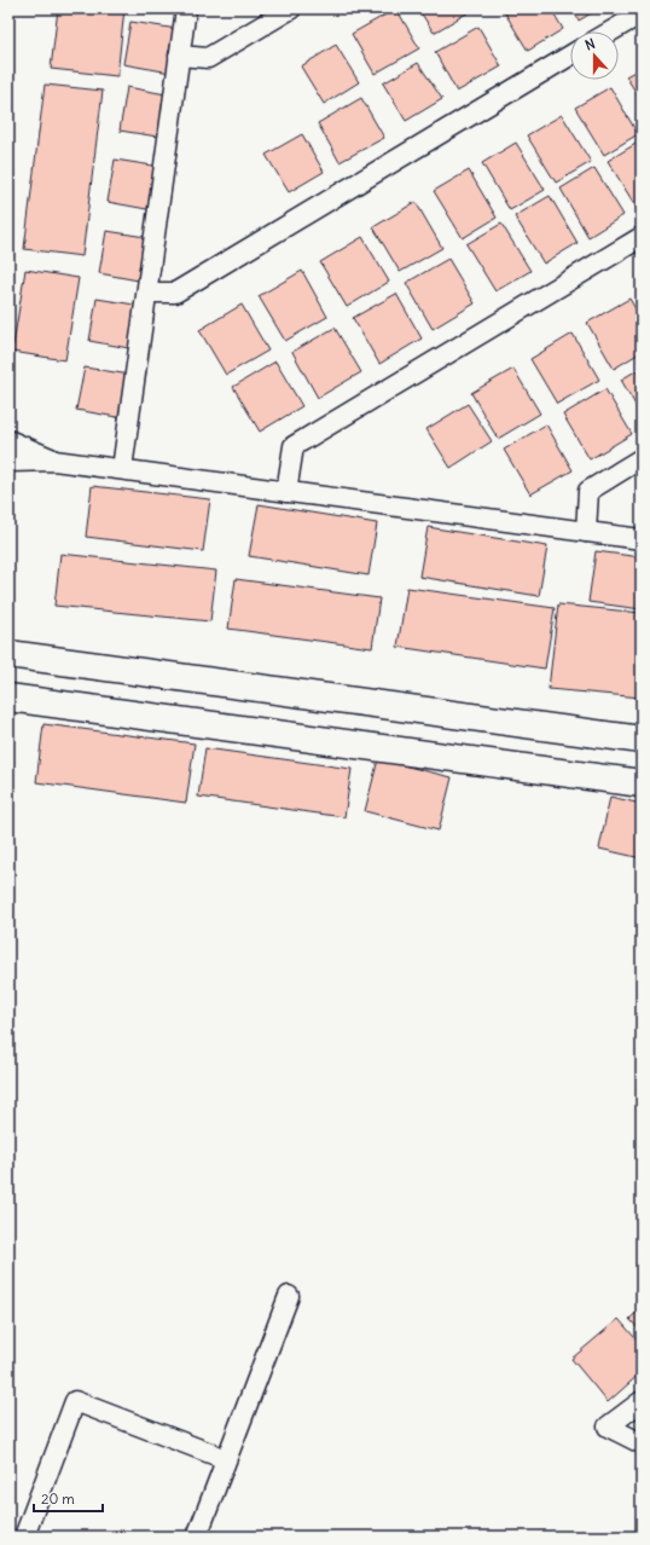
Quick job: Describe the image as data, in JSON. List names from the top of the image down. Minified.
{"scale_bar":"20 m","north":"top"}
